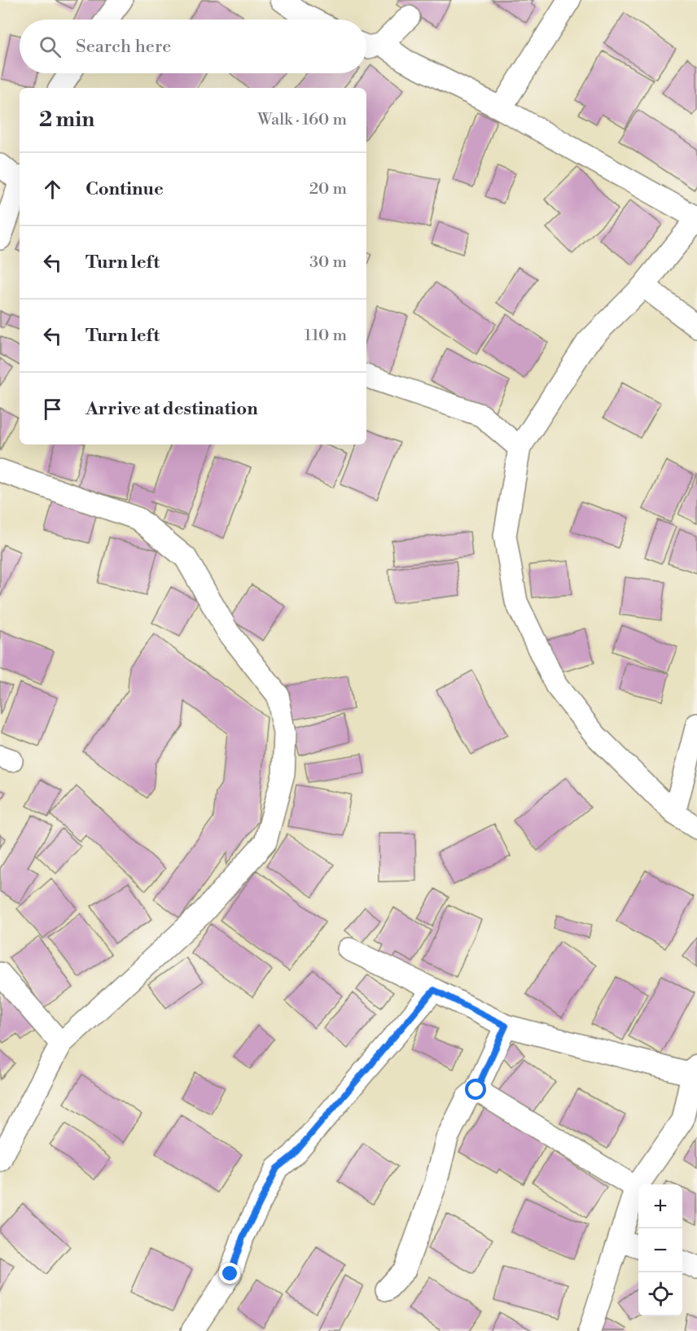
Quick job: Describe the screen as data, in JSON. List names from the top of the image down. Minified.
{"page":{"search":"Search here","heading":["2 min","Walk · 160 m"],"list":[["Continue","20 m"],["Turn left","30 m"],["Turn left","110 m"],"Arrive at destination"],"map_buttons":["+","−"]}}
